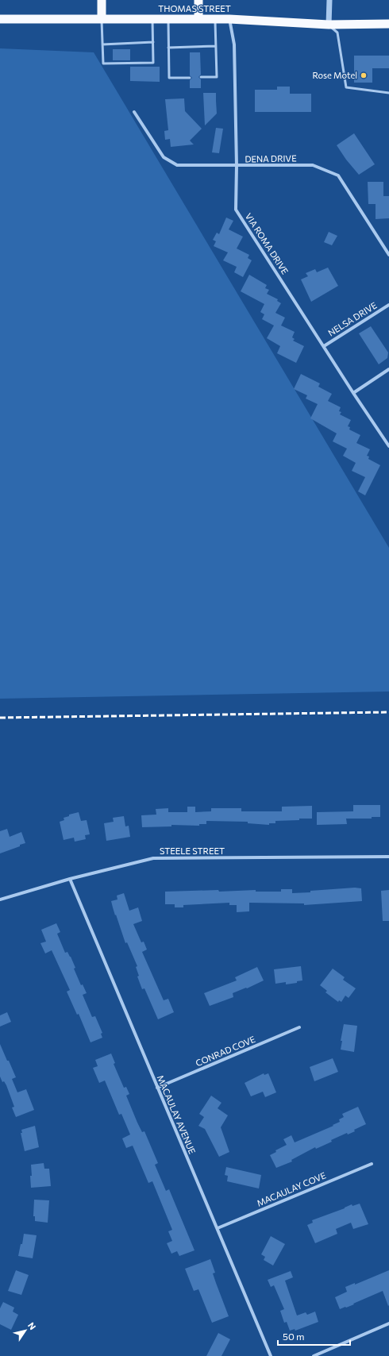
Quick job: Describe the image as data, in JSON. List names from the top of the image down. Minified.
{"streets":{"highway":["THOMAS STREET"],"street":["DENA DRIVE","VIA ROMA DRIVE","NELSA DRIVE","STEELE STREET","CONRAD COVE","MACAULAY AVENUE","MACAULAY COVE"]},"crossings":[["THOMAS STREET","VIA ROMA DRIVE"],["DENA DRIVE","VIA ROMA DRIVE"],["VIA ROMA DRIVE","NELSA DRIVE"],["STEELE STREET","MACAULAY AVENUE"],["CONRAD COVE","MACAULAY AVENUE"],["MACAULAY AVENUE","MACAULAY COVE"]],"places":["Rose Motel"],"scale_bar":"50 m","north":"top right"}
